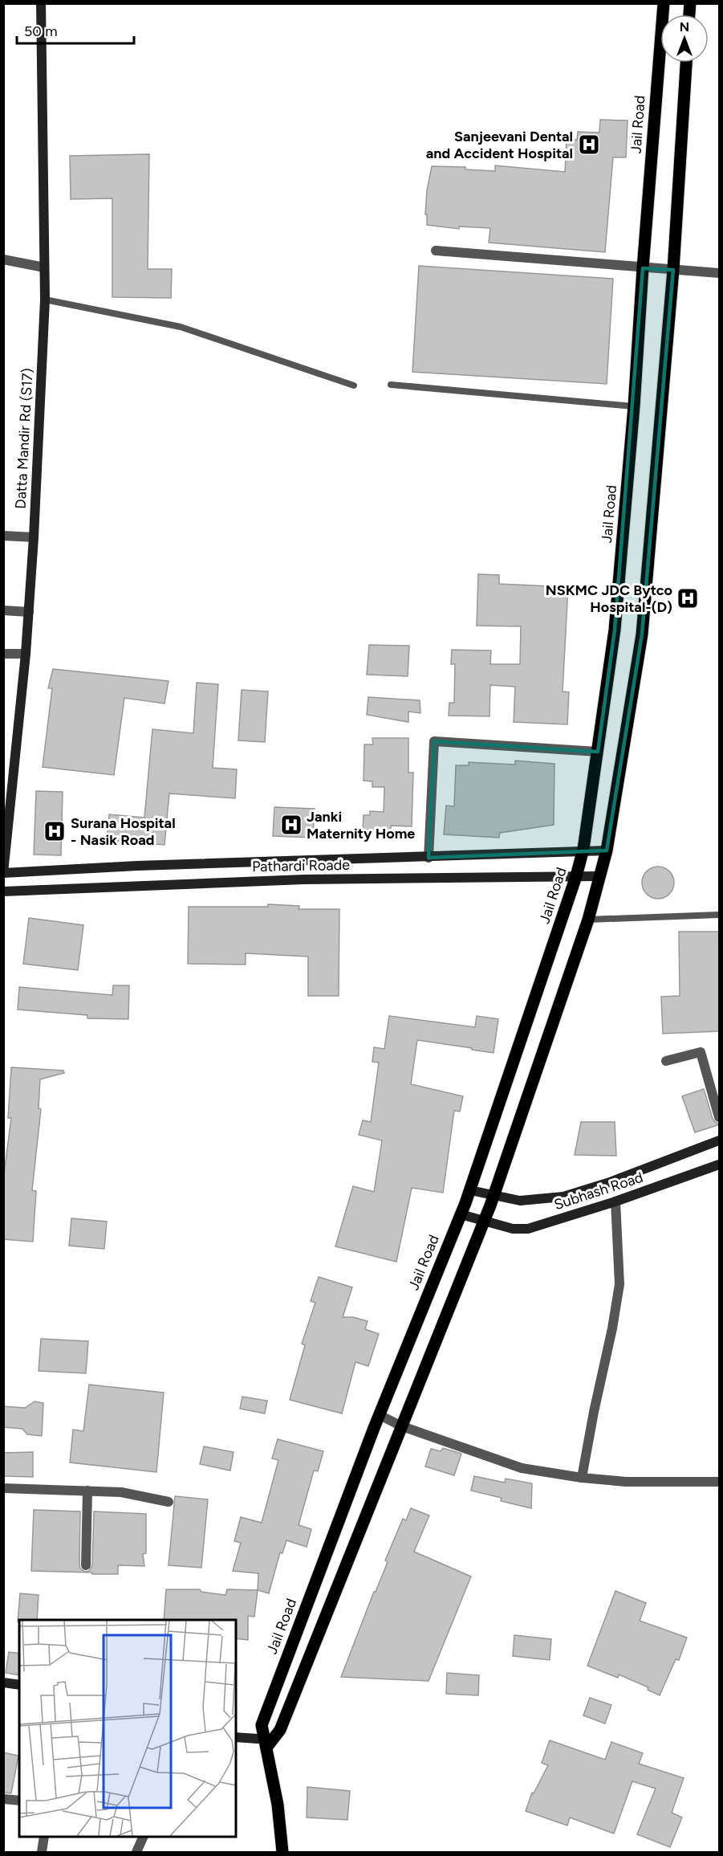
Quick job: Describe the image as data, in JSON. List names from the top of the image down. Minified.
{"streets":{"main road":["Jail Road"],"street":["Datta Mandir Rd (S17)","Pathardi Roade","Subhash Road"]},"crossings":[["Jail Road","Pathardi Roade"],["Jail Road","Subhash Road"]],"places":{"hospital":["Sanjeevani Dental and Accident Hospital","NSKMC JDC Bytco Hospital-(D)","Janki Maternity Home","Surana Hospital - Nasik Road"]},"scale_bar":"50 m","north":"top"}
